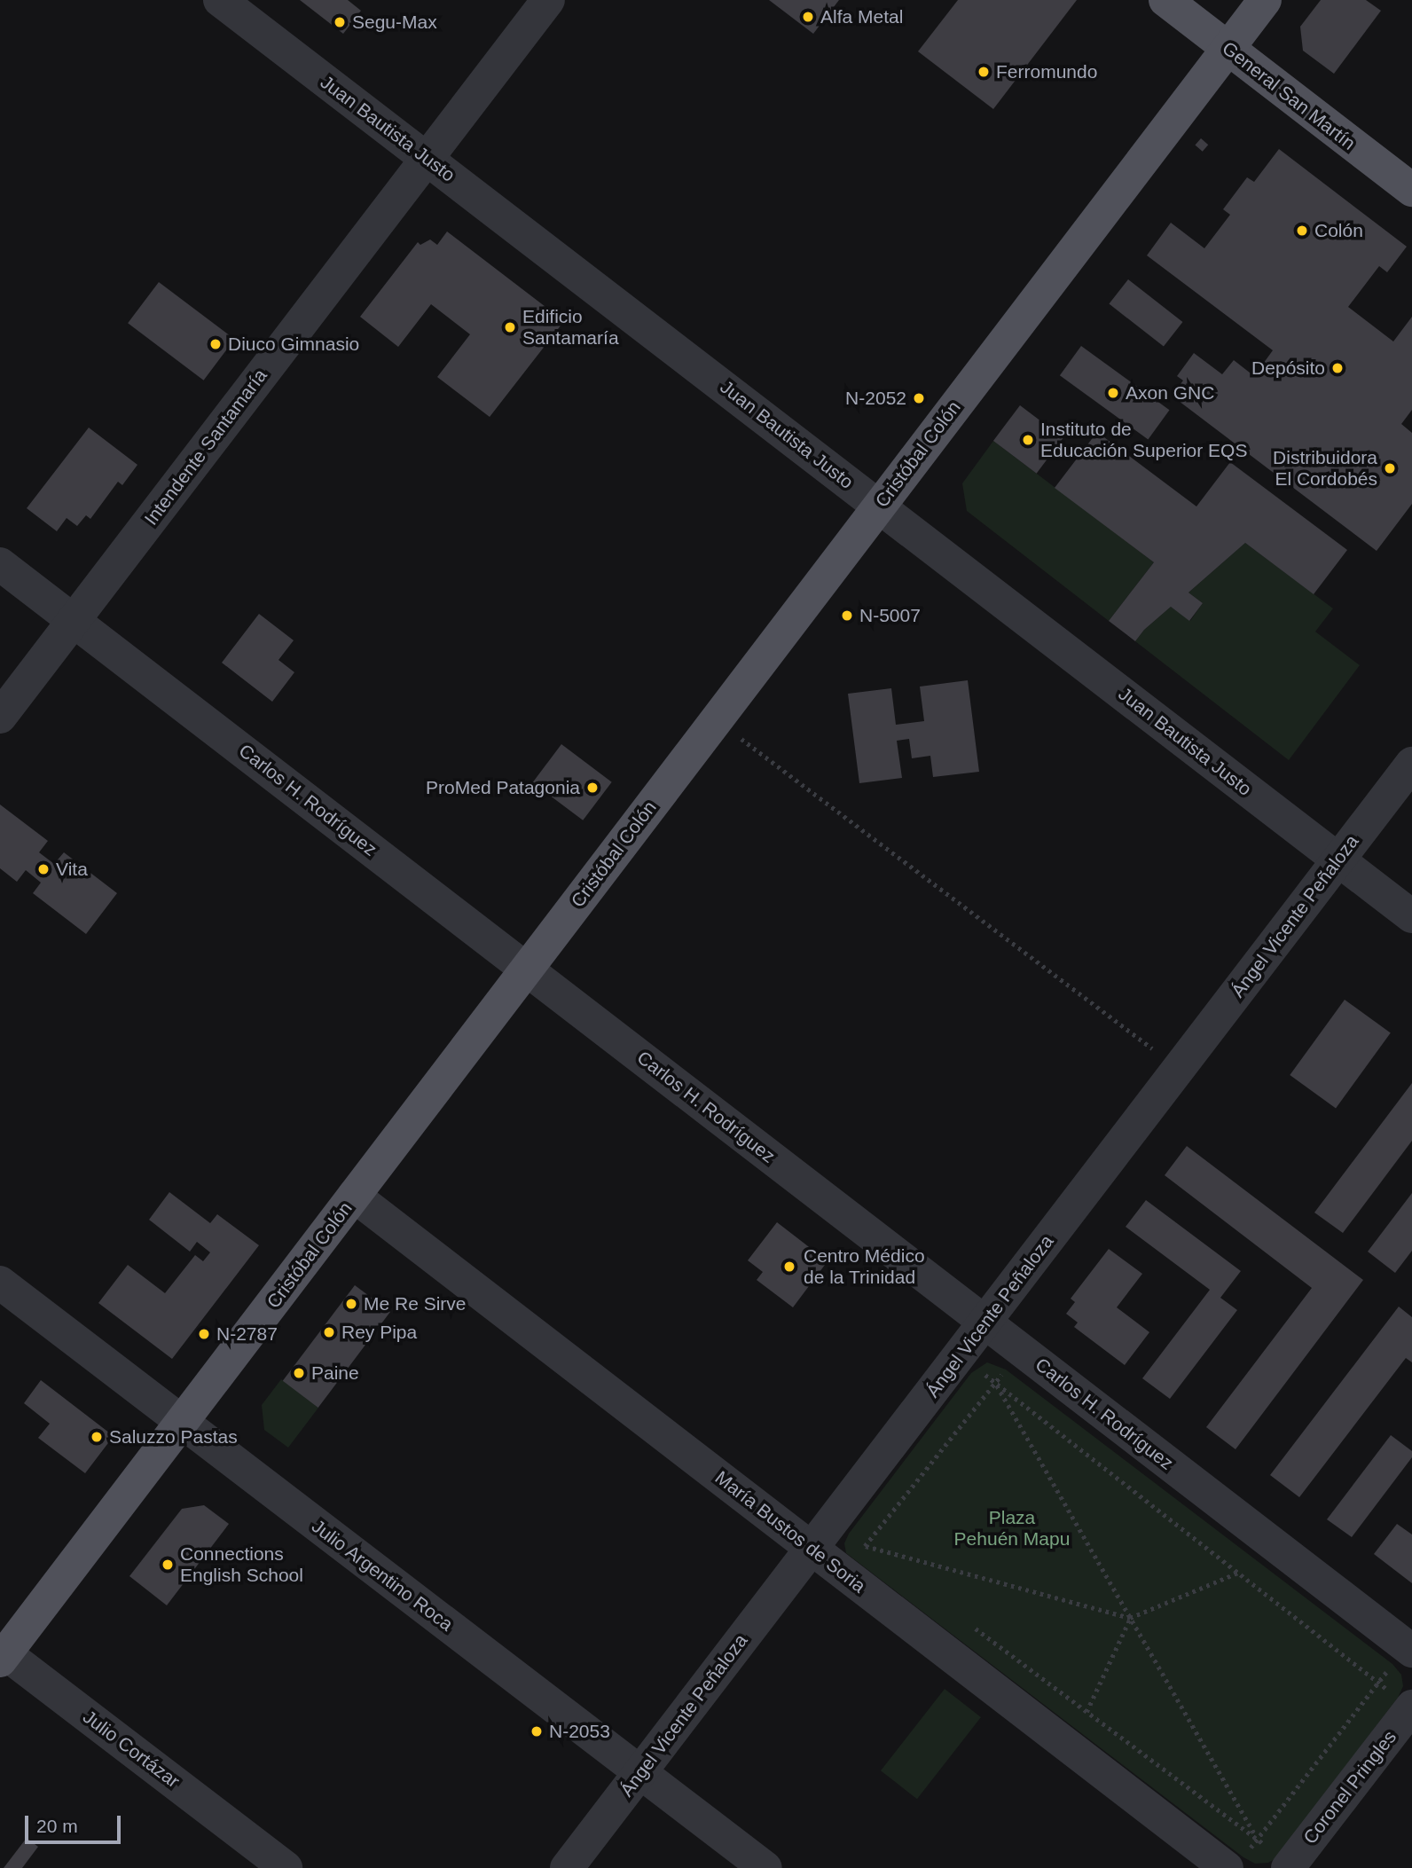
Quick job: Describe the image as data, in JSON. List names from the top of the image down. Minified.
{"streets":{"main road":["General San Martín","Cristóbal Colón"],"street":["Juan Bautista Justo","Intendente Santamaría","Carlos H. Rodríguez","Ángel Vicente Peñaloza","María Bustos de Soria","Julio Argentino Roca","Julio Cortázar","Coronel Pringles"]},"crossings":[["General San Martín","Cristóbal Colón"],["Juan Bautista Justo","Intendente Santamaría"],["Juan Bautista Justo","Cristóbal Colón"],["Juan Bautista Justo","Ángel Vicente Peñaloza"],["Intendente Santamaría","Carlos H. Rodríguez"],["Cristóbal Colón","Carlos H. Rodríguez"],["Cristóbal Colón","María Bustos de Soria"],["Cristóbal Colón","Julio Argentino Roca"],["Cristóbal Colón","Julio Cortázar"],["Carlos H. Rodríguez","Ángel Vicente Peñaloza"],["Ángel Vicente Peñaloza","María Bustos de Soria"],["Ángel Vicente Peñaloza","Julio Argentino Roca"]],"parks":["Plaza Pehuén Mapu"],"places":["Alfa Metal","Segu-Max","Ferromundo","Colón","Edificio Santamaría","Diuco Gimnasio","Depósito","Axon GNC","N-2052","Instituto de Educación Superior EQS","Distribuidora El Cordobés","N-5007","ProMed Patagonia","Vita","Centro Médico de la Trinidad","Me Re Sirve","Rey Pipa","N-2787","Paine","Saluzzo Pastas","Connections English School","N-2053"],"scale_bar":"20 m"}
